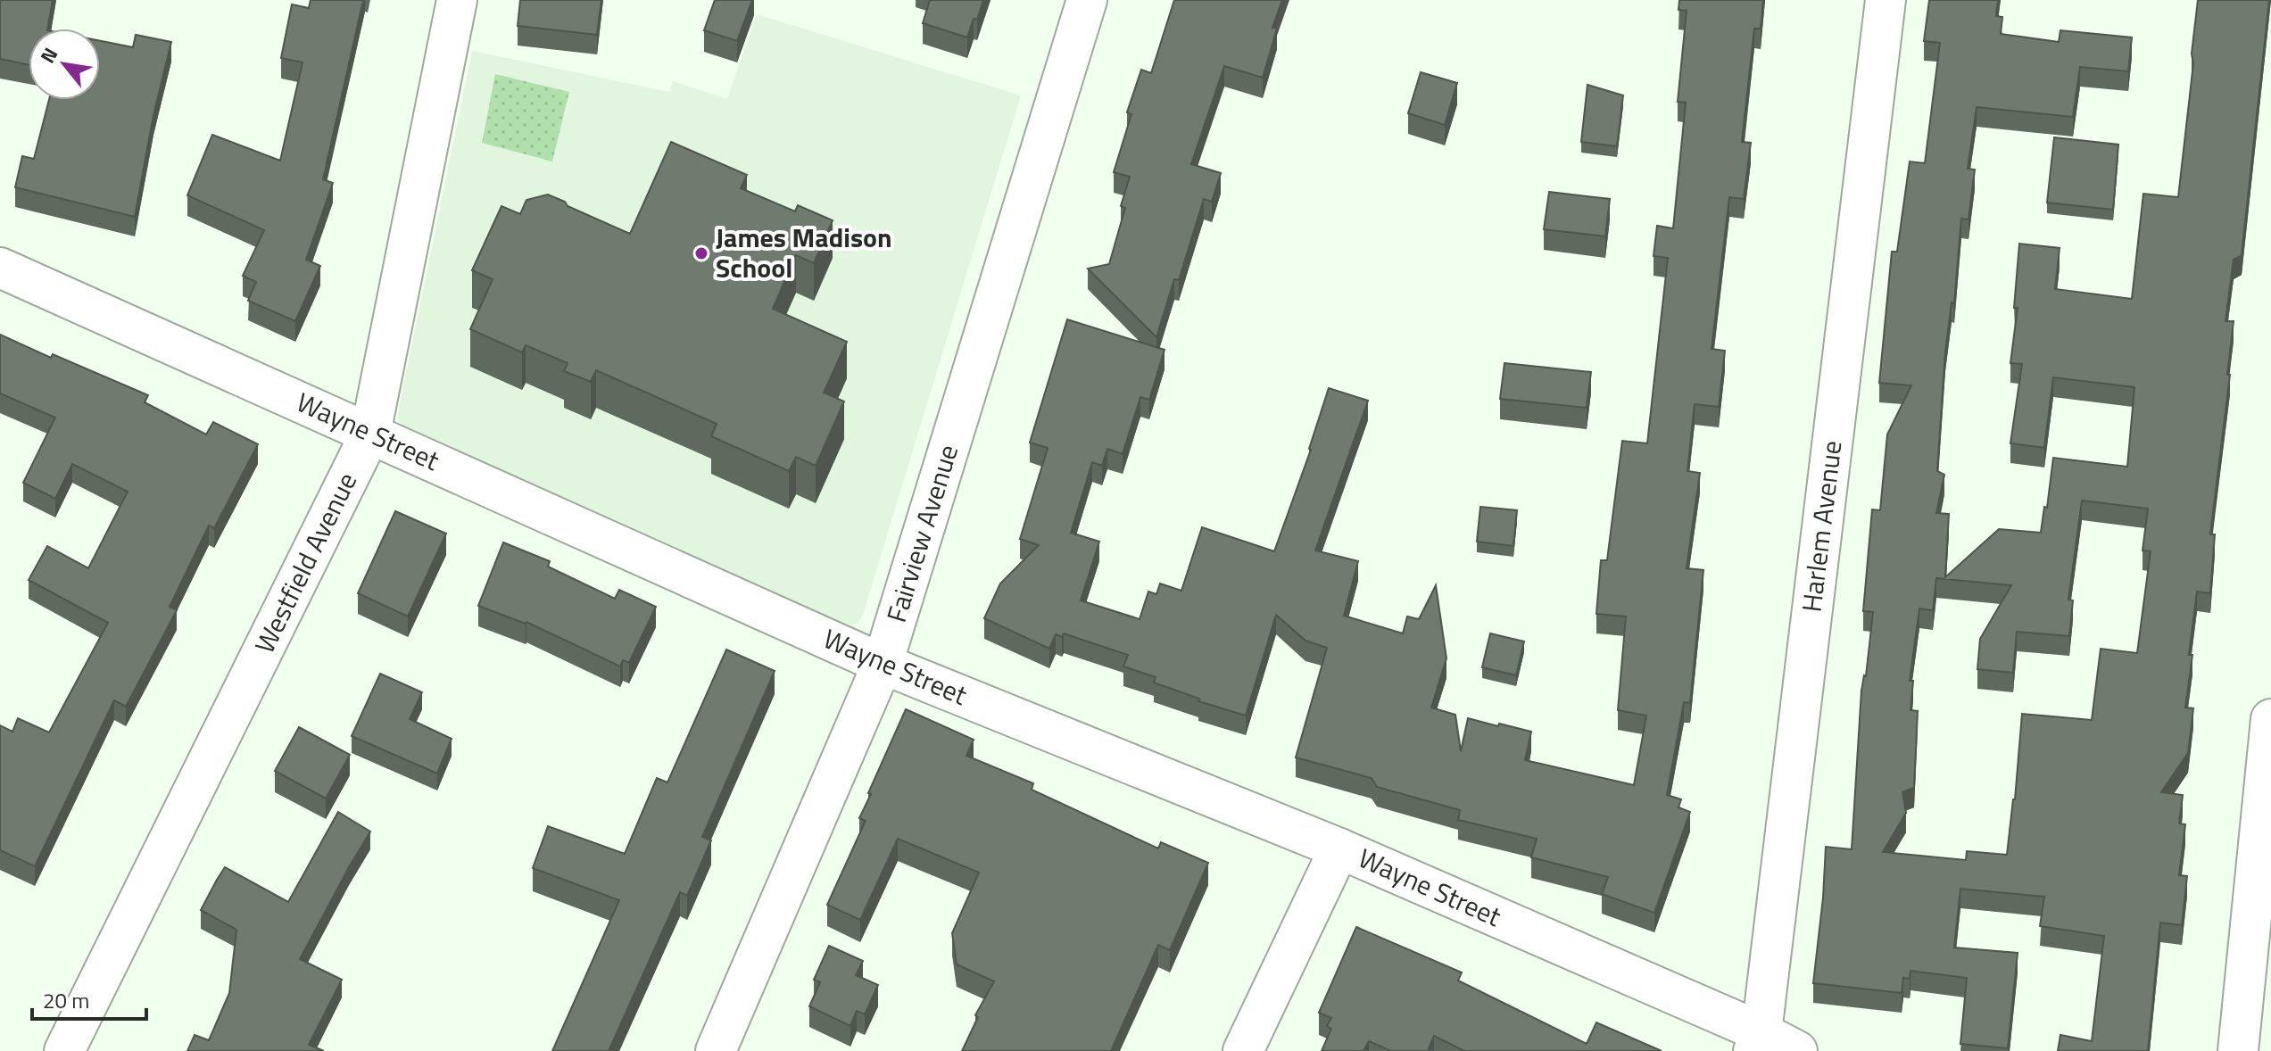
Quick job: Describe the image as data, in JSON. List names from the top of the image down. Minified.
{"streets":{"street":["Wayne Street","Harlem Avenue","Fairview Avenue","Westfield Avenue"]},"crossings":[["Wayne Street","Harlem Avenue"],["Wayne Street","Fairview Avenue"],["Wayne Street","Westfield Avenue"]],"places":["James Madison School"],"scale_bar":"20 m","north":"top left"}
